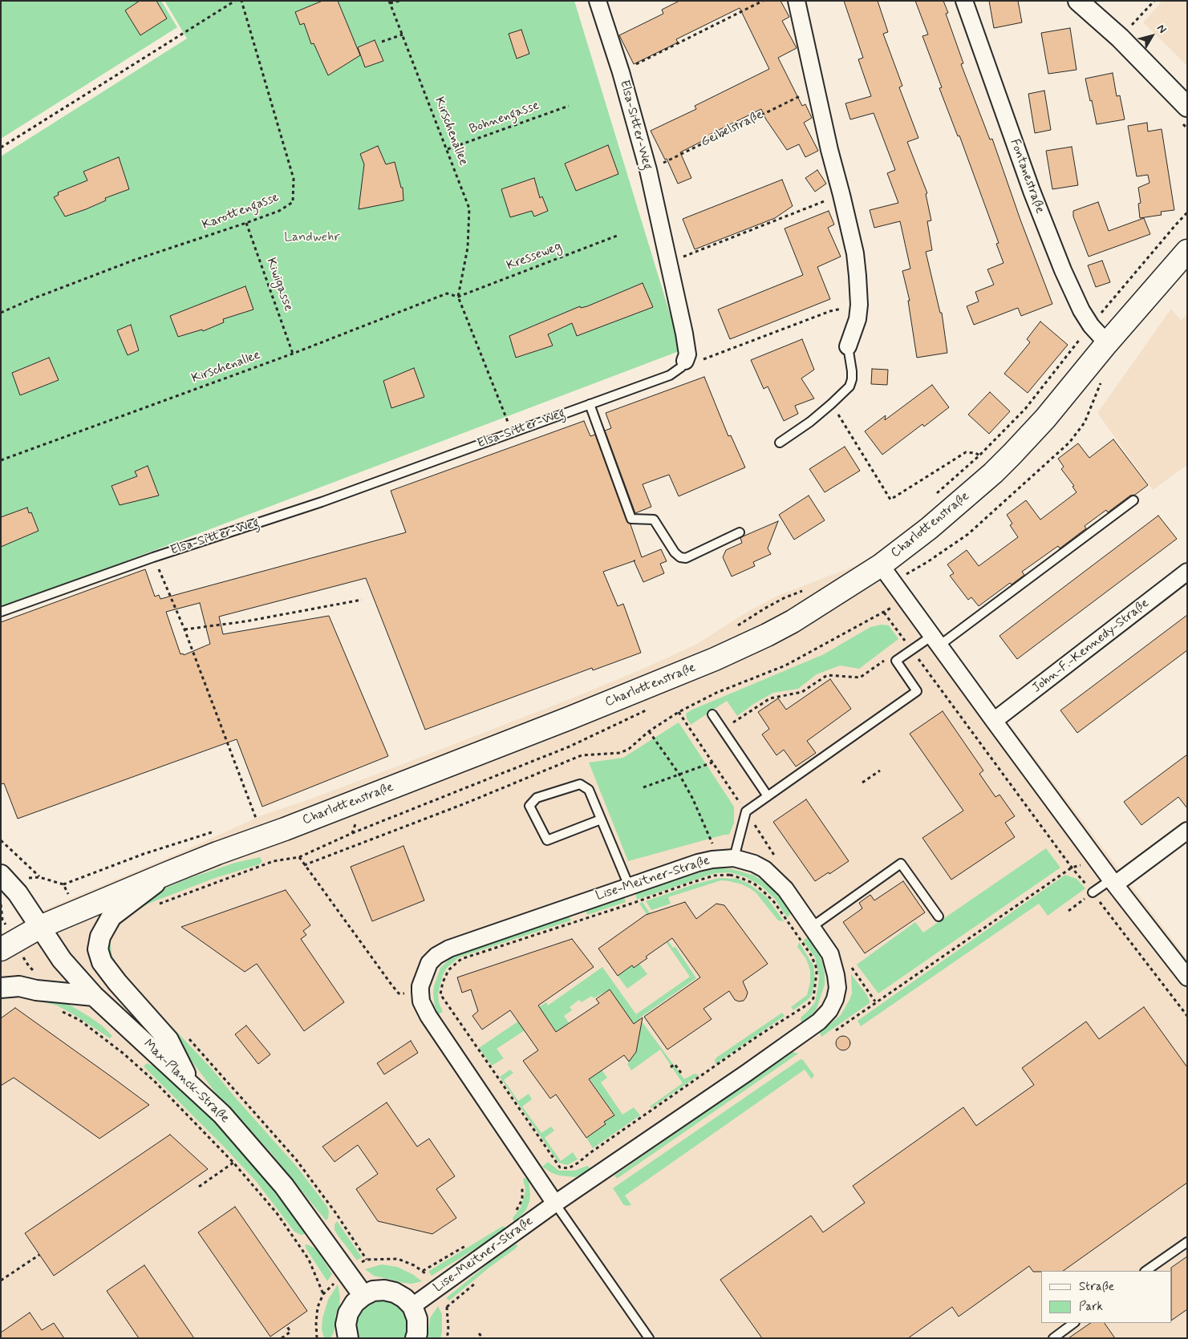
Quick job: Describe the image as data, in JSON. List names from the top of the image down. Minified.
{"streets":{"main road":["Charlottenstraße"],"street":["Elsa-Sitter-Weg","Fontanestraße","John-F.-Kennedy-Straße","Lise-Meitner-Straße","Max-Planck-Straße"],"path":["Bohnengasse","Geibelstraße","Kirschenallee","Karottengasse","Kresseweg","Kiwigasse"]},"crossings":[["Bohnengasse","Kirschenallee"],["Elsa-Sitter-Weg","Geibelstraße"],["Kirschenallee","Kresseweg"],["Kirschenallee","Kiwigasse"],["Fontanestraße","Charlottenstraße"],["Karottengasse","Kiwigasse"],["Charlottenstraße","Max-Planck-Straße"]],"parks":["Landwehr"],"legend":["Straße","Park"],"north":"top right"}
